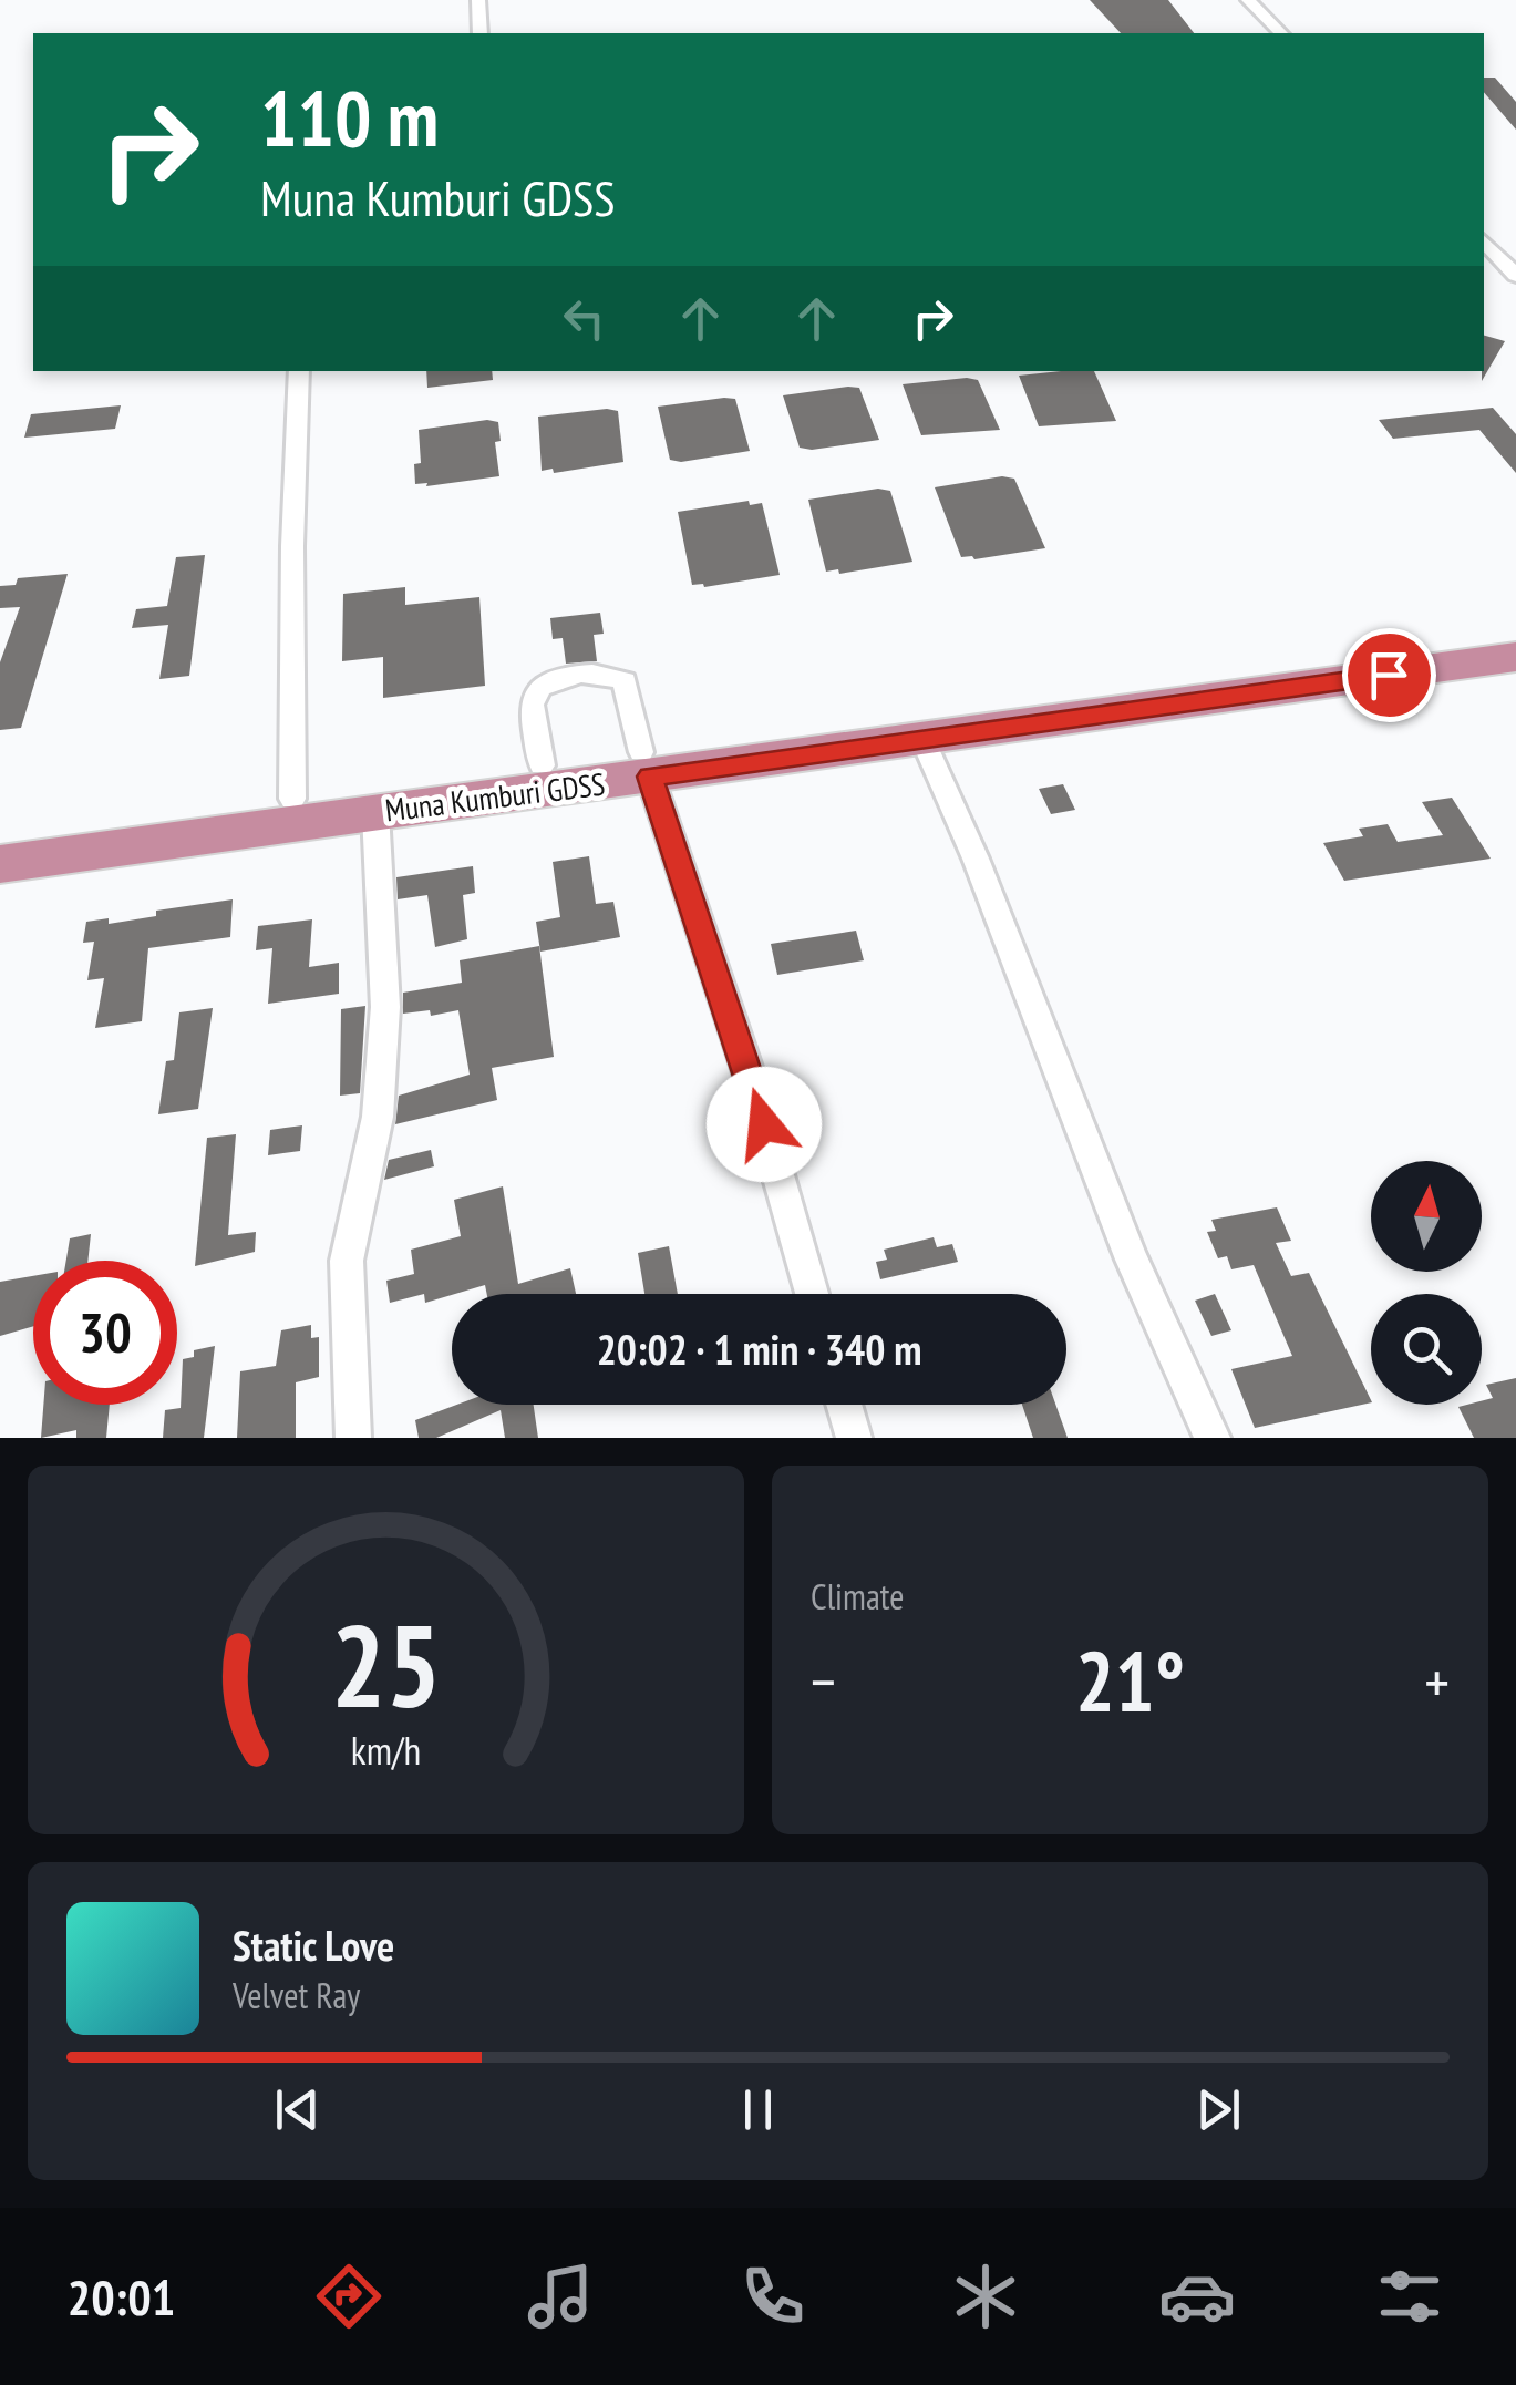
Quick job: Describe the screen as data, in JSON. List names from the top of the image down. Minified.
{"streets":{"highway":["Muna Kumburi GDSS"]},"north":"top","page":{"turn":["110 m","Muna Kumburi GDSS"],"limit":"30","trip":"20:02 · 1 min · 340 m","tile":"Climate","heat":["−","21°","+"],"song":["Static Love","Velvet Ray"],"tabs":"20:01","gauge":["25","km/h"]}}
